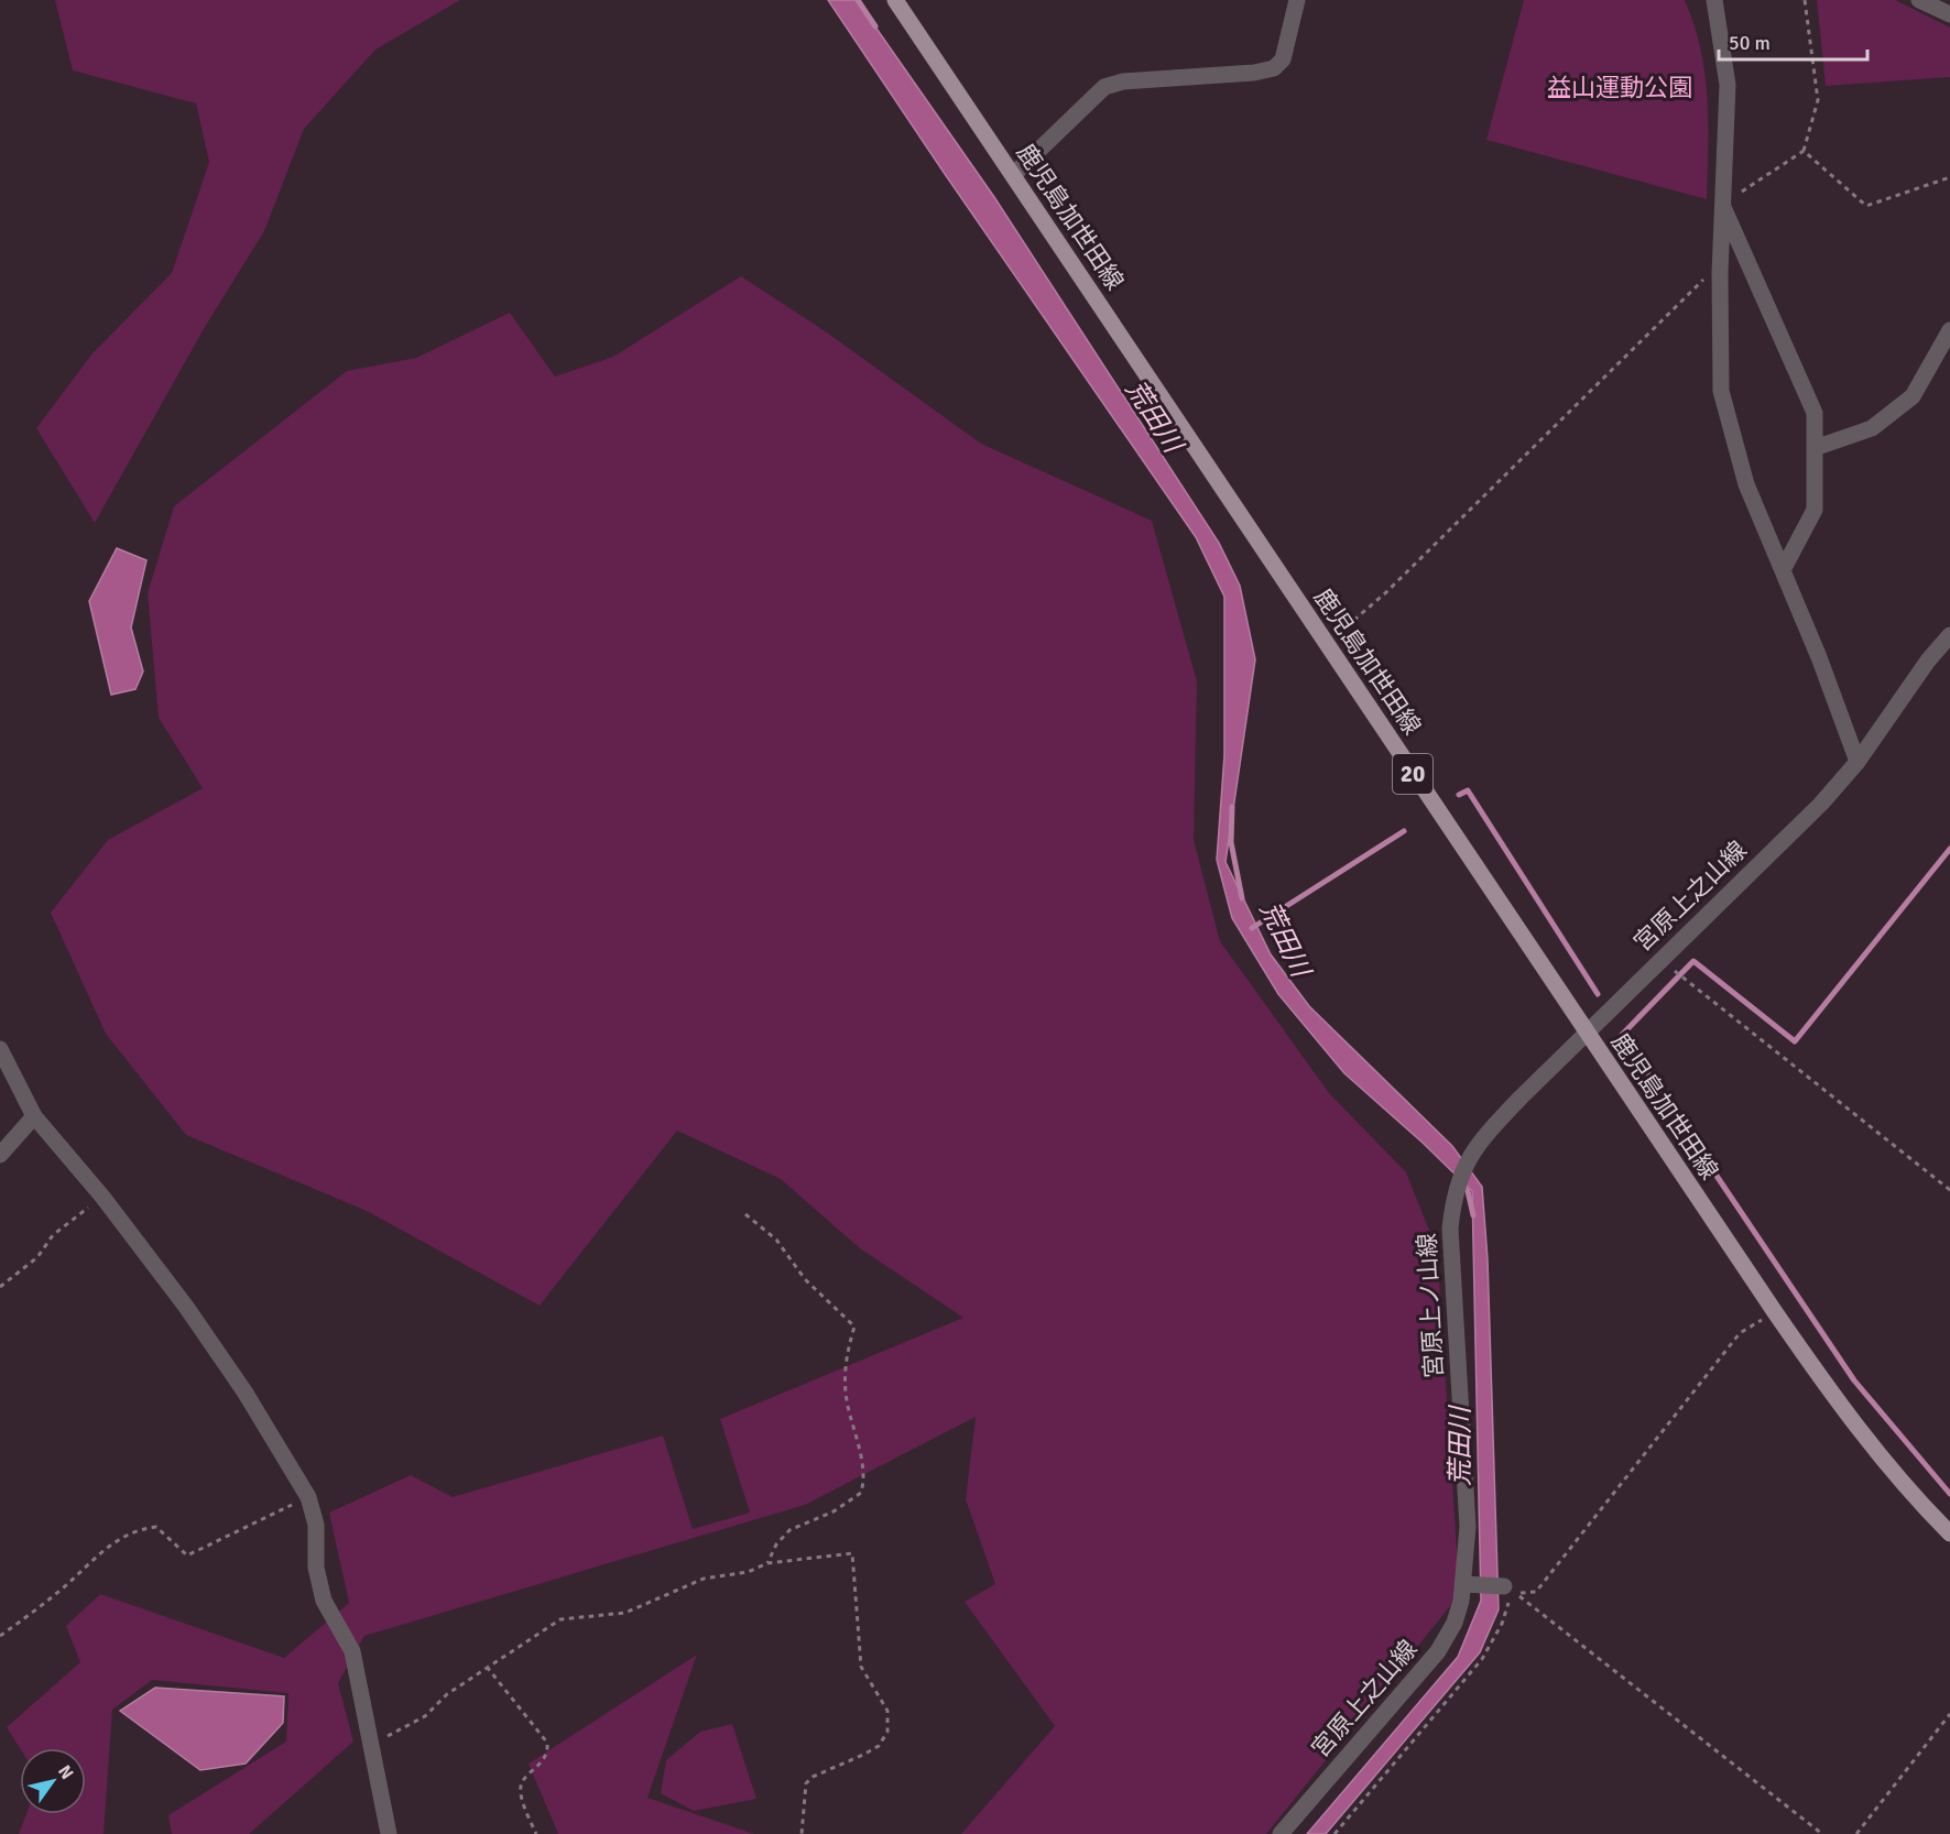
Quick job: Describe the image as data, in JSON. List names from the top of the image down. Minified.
{"streets":{"main road":["鹿児島加世田線","20"],"street":["宮原上之山線","宮原上ノ山線"]},"crossings":[["鹿児島加世田線","宮原上之山線"],["宮原上之山線","宮原上ノ山線"]],"water":["荒田川"],"parks":["益山運動公園"],"scale_bar":"50 m","north":"top right"}
